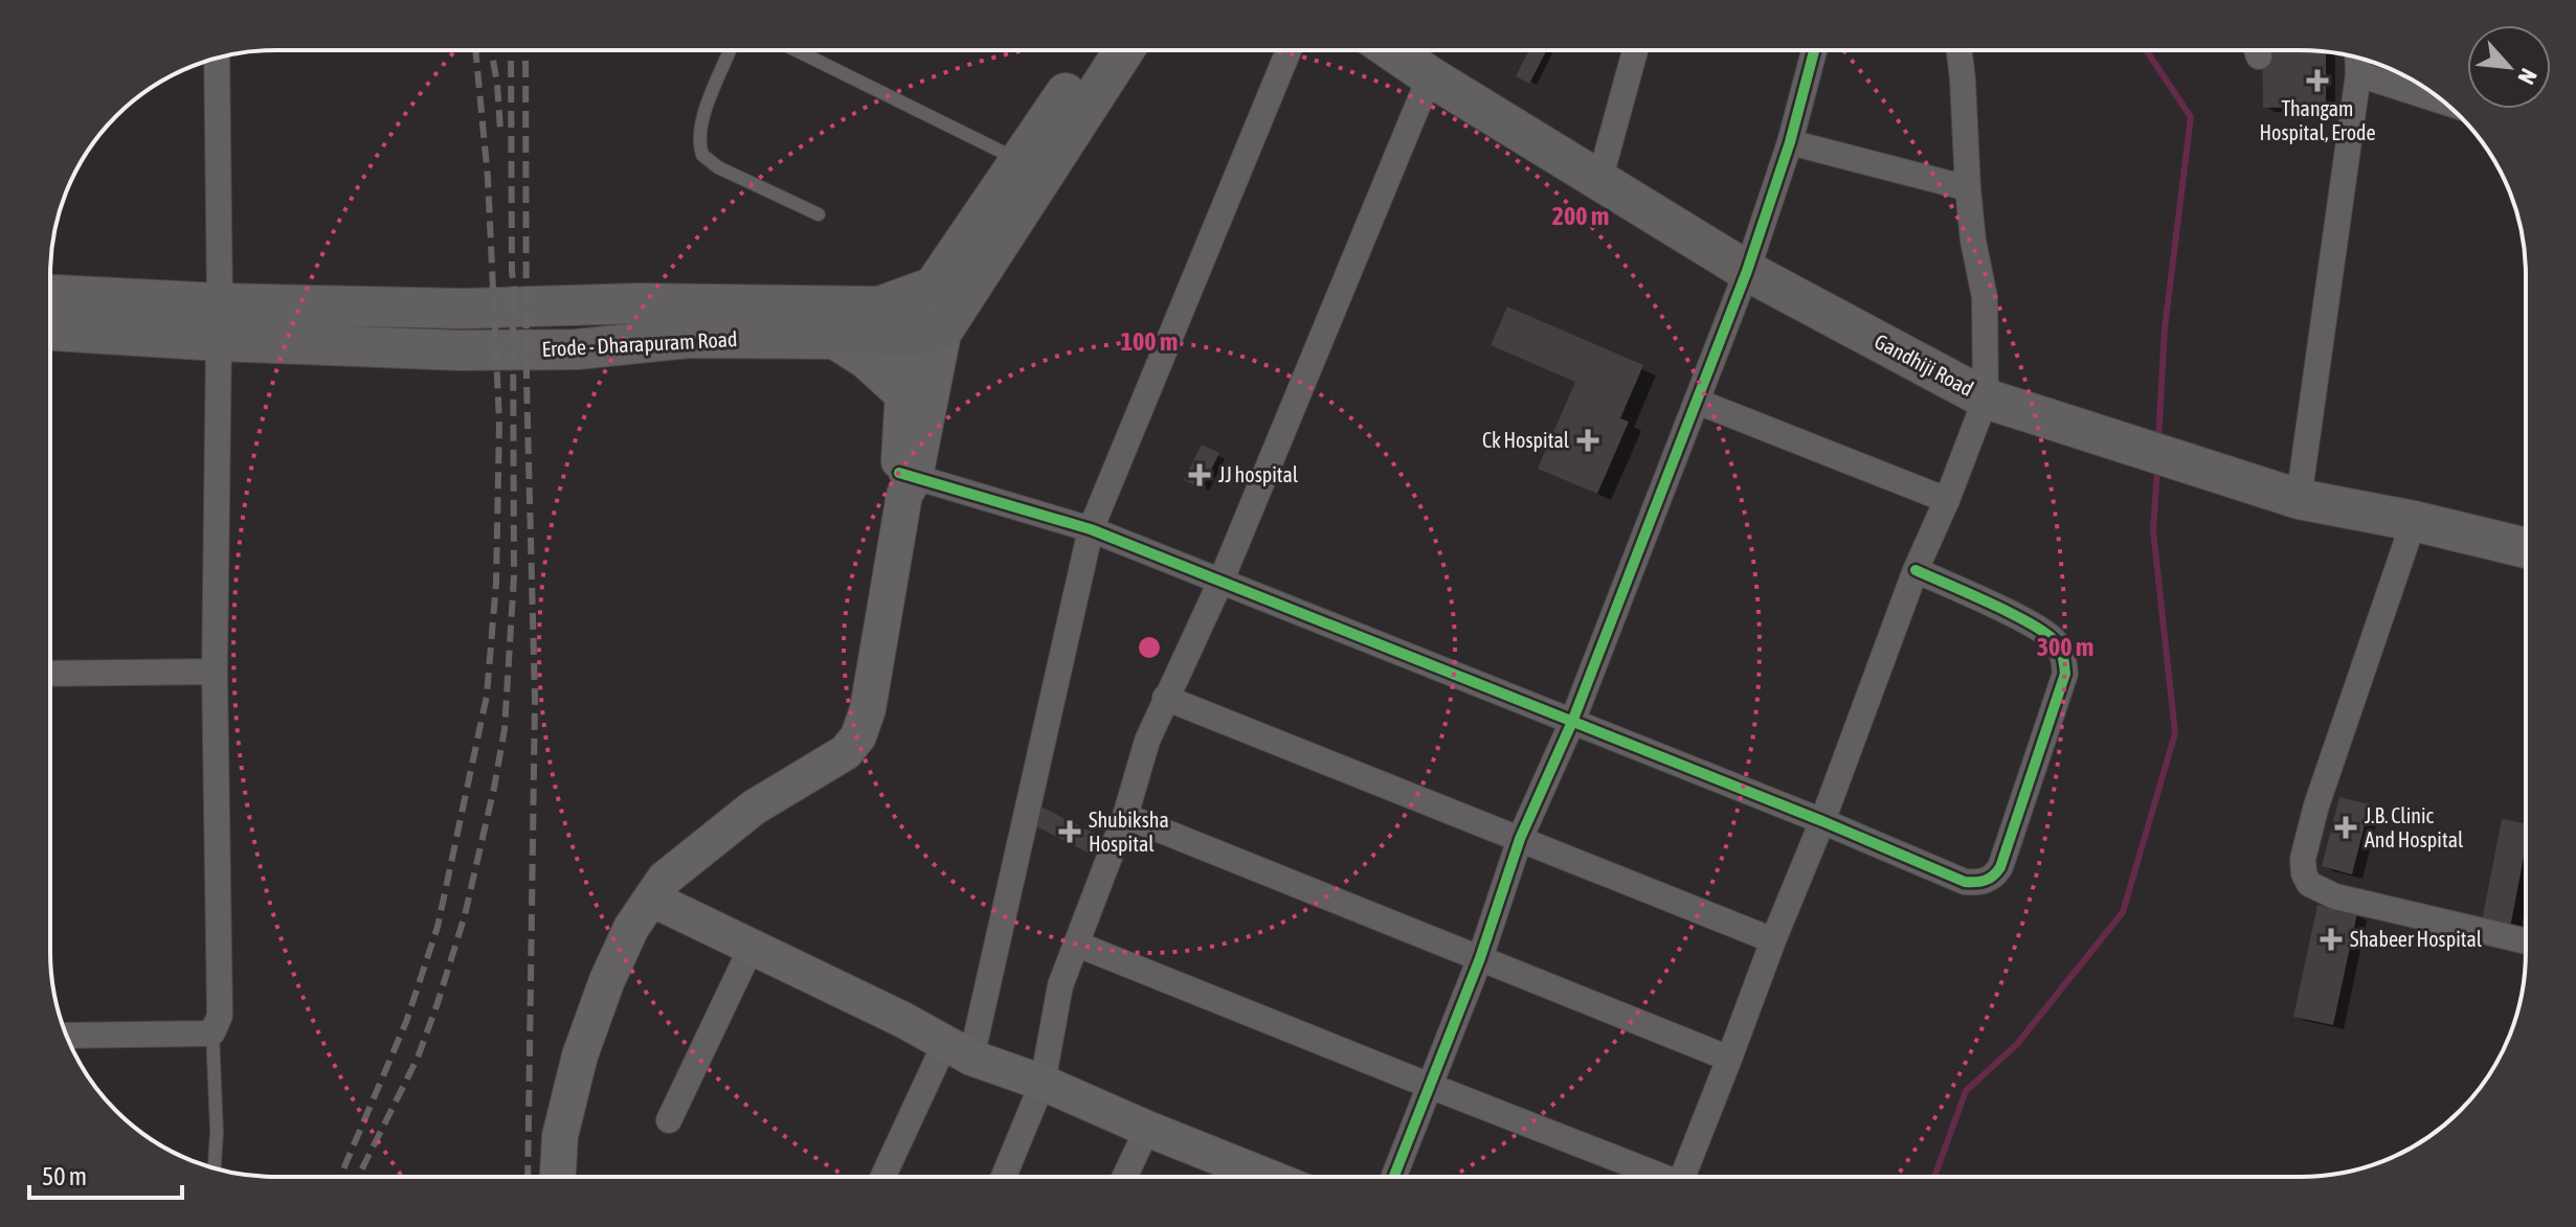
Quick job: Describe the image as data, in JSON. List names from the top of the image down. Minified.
{"streets":{"main road":["Erode - Dharapuram Road","Gandhiji Road"]},"places":{"health":["Thangam Hospital, Erode","Ck Hospital","JJ hospital","J.B. Clinic And Hospital","Shubiksha Hospital","Shabeer Hospital"]},"scale_bar":"50 m","north":"bottom right","rings":["200 m","100 m","300 m"]}
